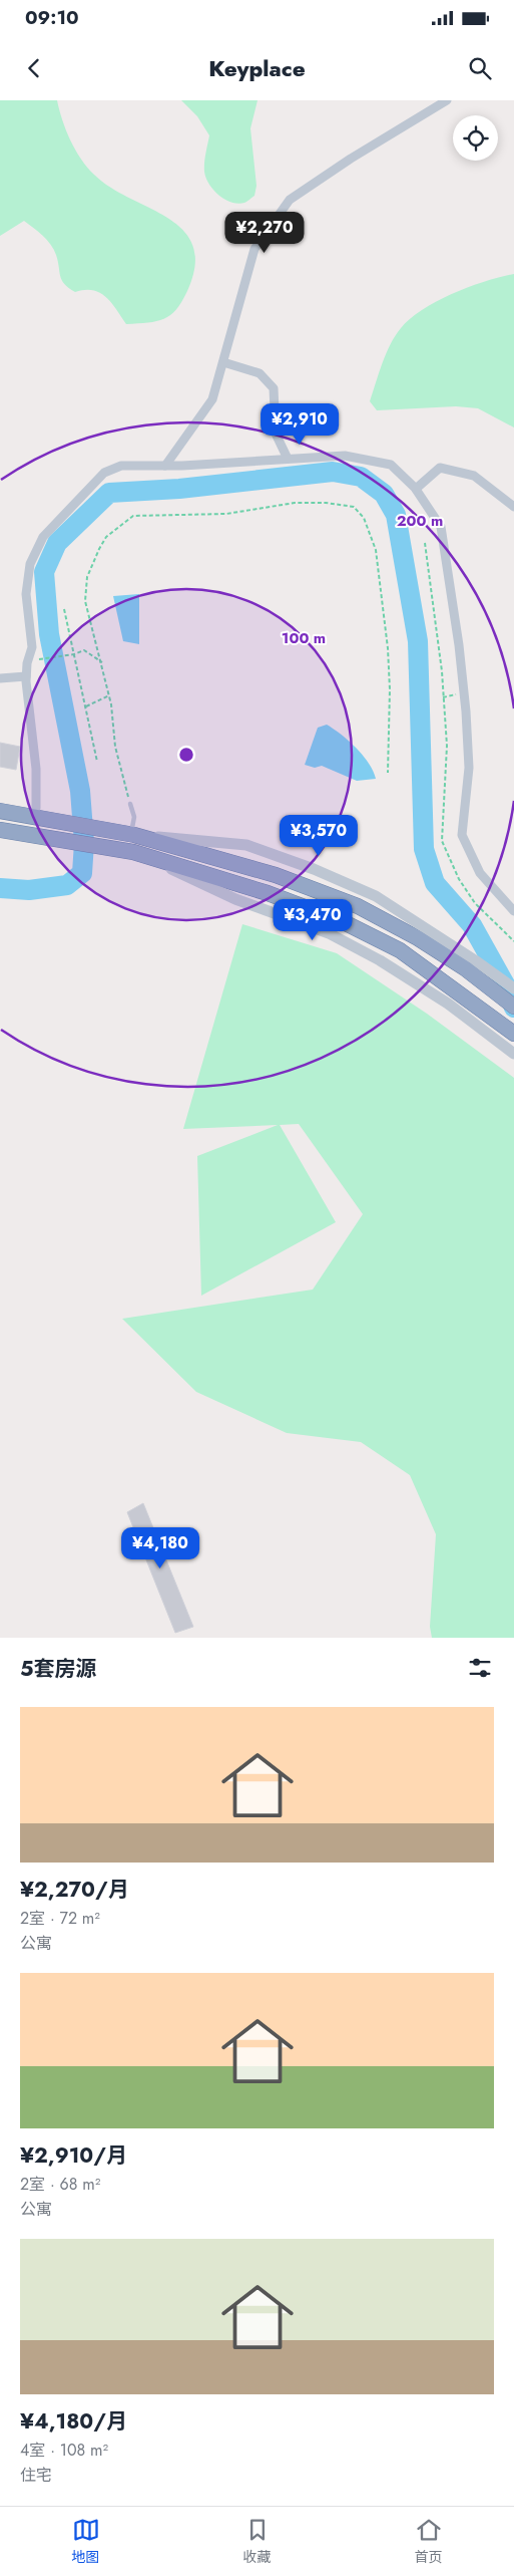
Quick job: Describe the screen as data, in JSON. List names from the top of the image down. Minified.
{"page":{"status":"09:10","header":"Keyplace","price":["¥2,270","¥2,910","¥3,570","¥3,470","¥4,180"],"heading":"5套房源","list":[{"name":"¥2,270/月","note":"2室 · 72 m² · 公寓"},{"name":"¥2,910/月","note":"2室 · 68 m² · 公寓"},{"name":"¥4,180/月","note":"4室 · 108 m² · 住宅"}],"tabs":["地图","收藏","首页"]},"rings":["200 m","100 m"]}
